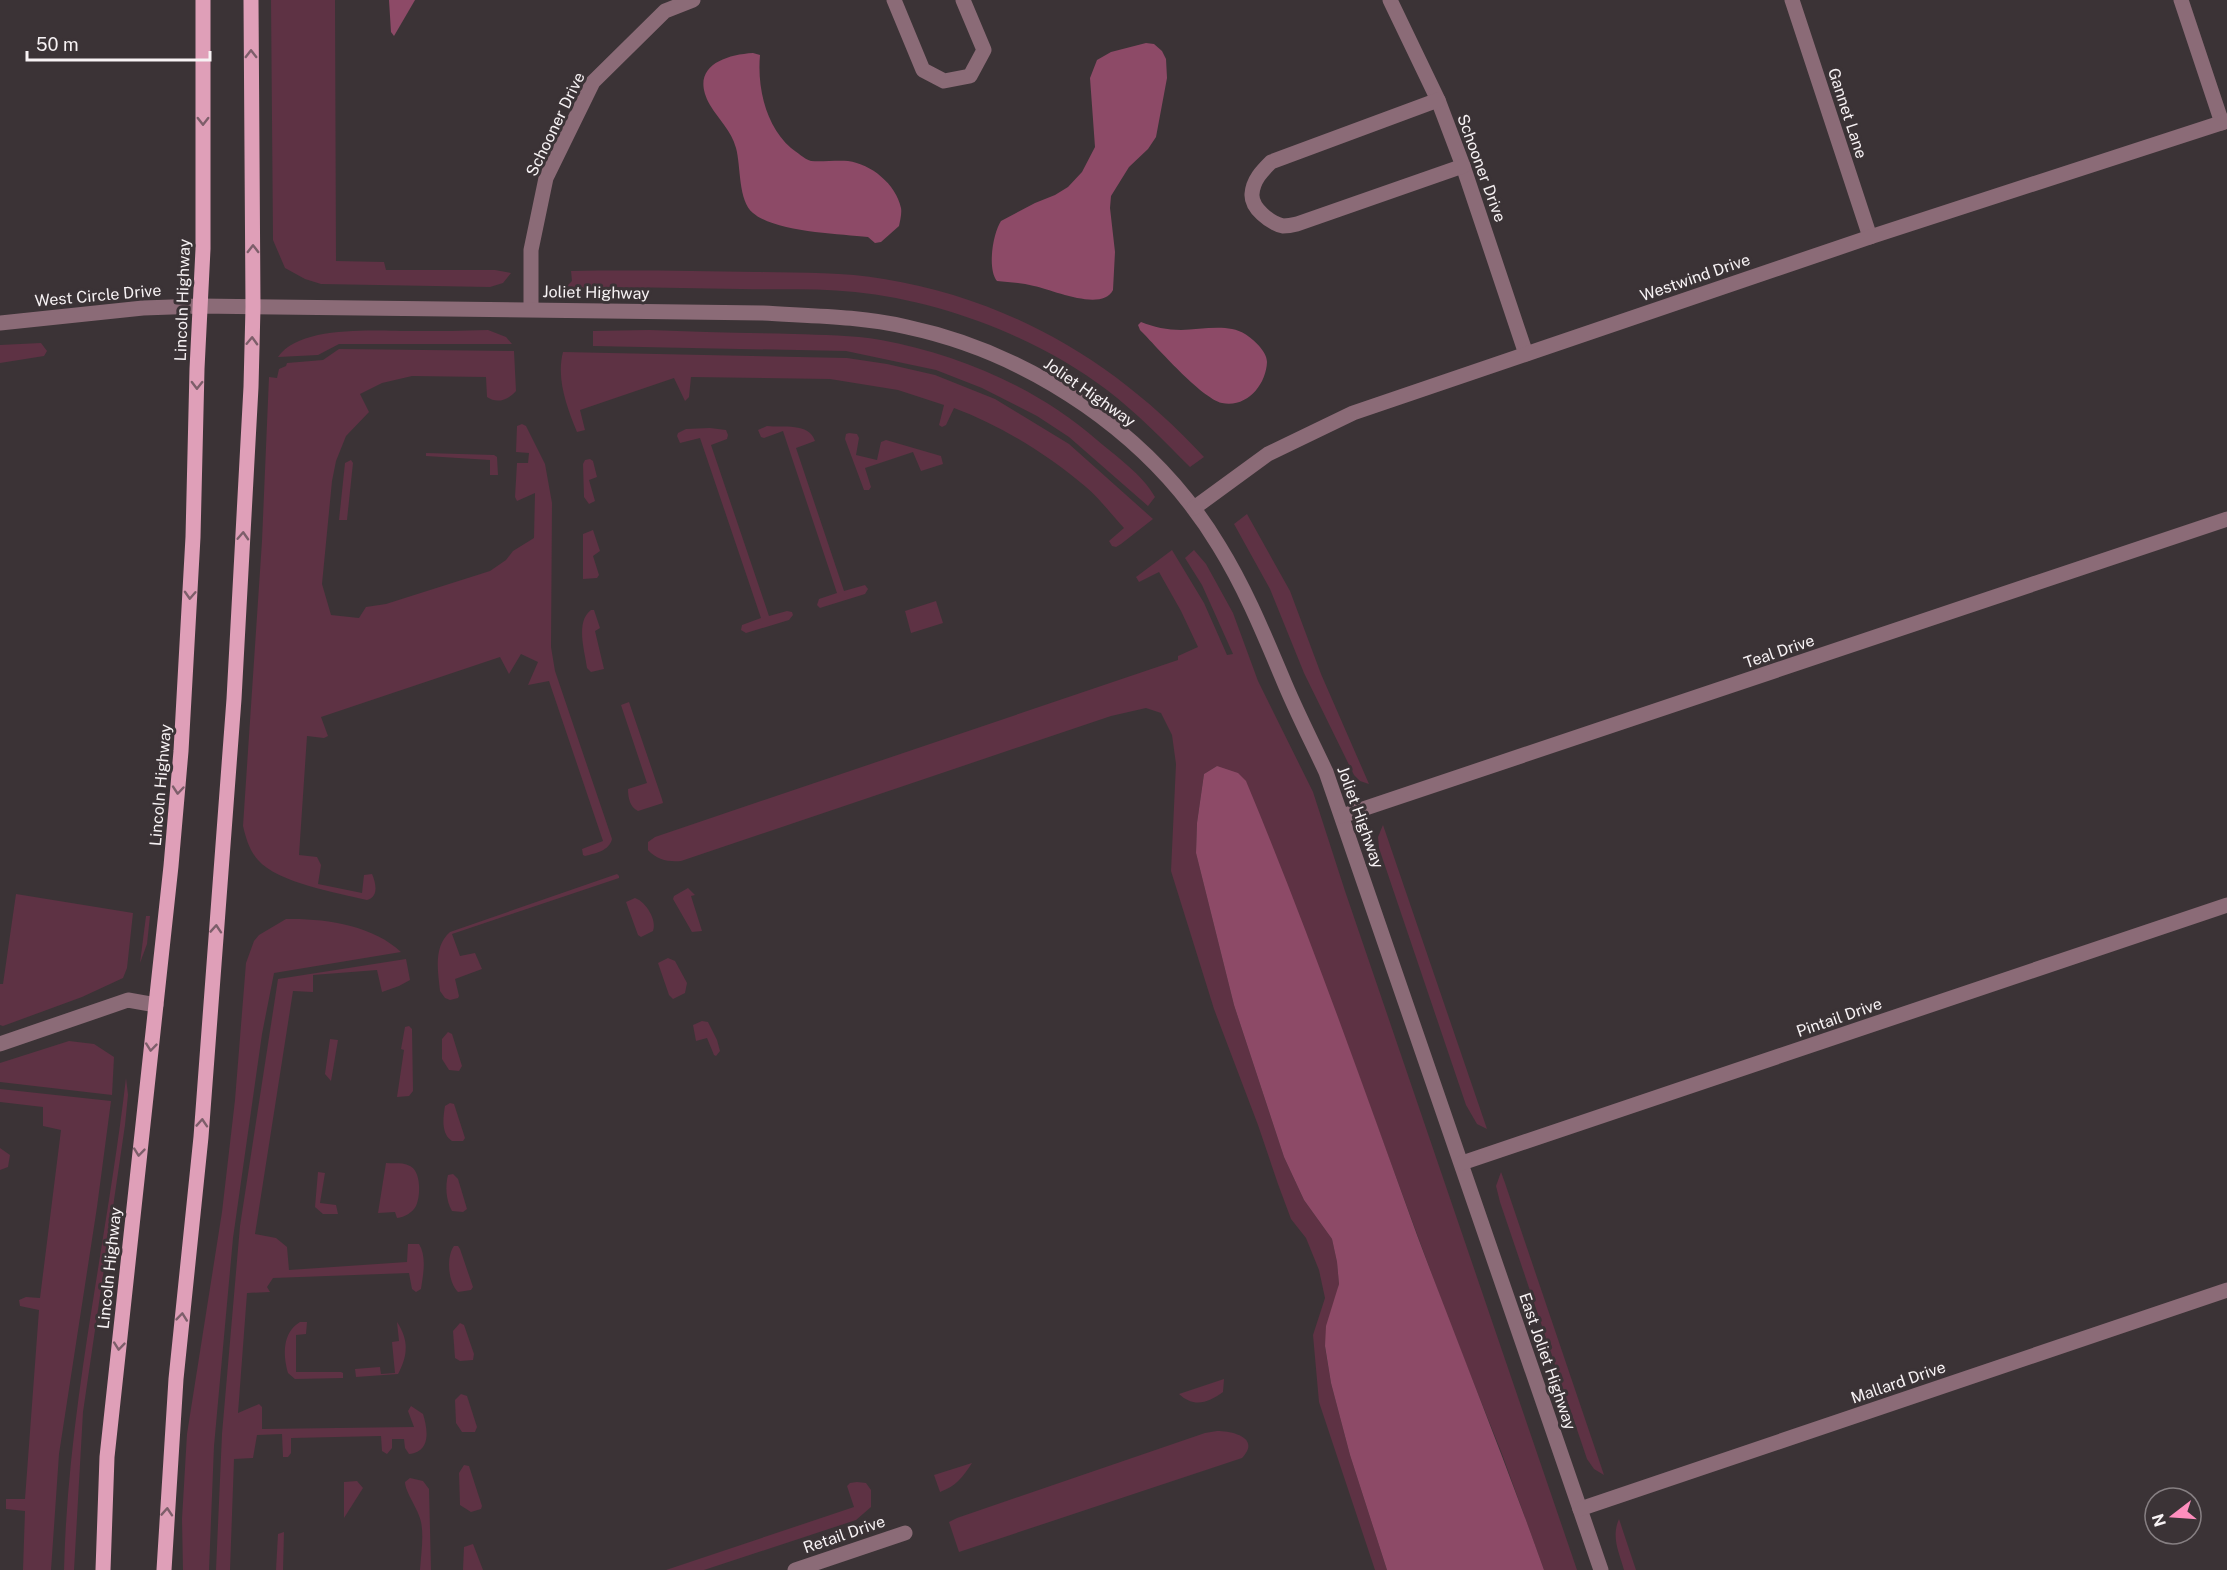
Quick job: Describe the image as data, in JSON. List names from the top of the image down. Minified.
{"streets":{"main road":["Lincoln Highway"],"street":["Gannet Lane","Schooner Drive","Westwind Drive","Joliet Highway","West Circle Drive","Teal Drive","Pintail Drive","East Joliet Highway","Mallard Drive","Retail Drive"]},"crossings":[["Gannet Lane","Westwind Drive"],["Schooner Drive","Westwind Drive"],["Schooner Drive","Joliet Highway"],["Westwind Drive","Joliet Highway"],["Joliet Highway","West Circle Drive"],["Joliet Highway","Lincoln Highway"],["Joliet Highway","Teal Drive"],["Joliet Highway","Pintail Drive"],["Joliet Highway","East Joliet Highway"],["West Circle Drive","Lincoln Highway"],["Pintail Drive","East Joliet Highway"],["East Joliet Highway","Mallard Drive"]],"scale_bar":"50 m","north":"left"}
